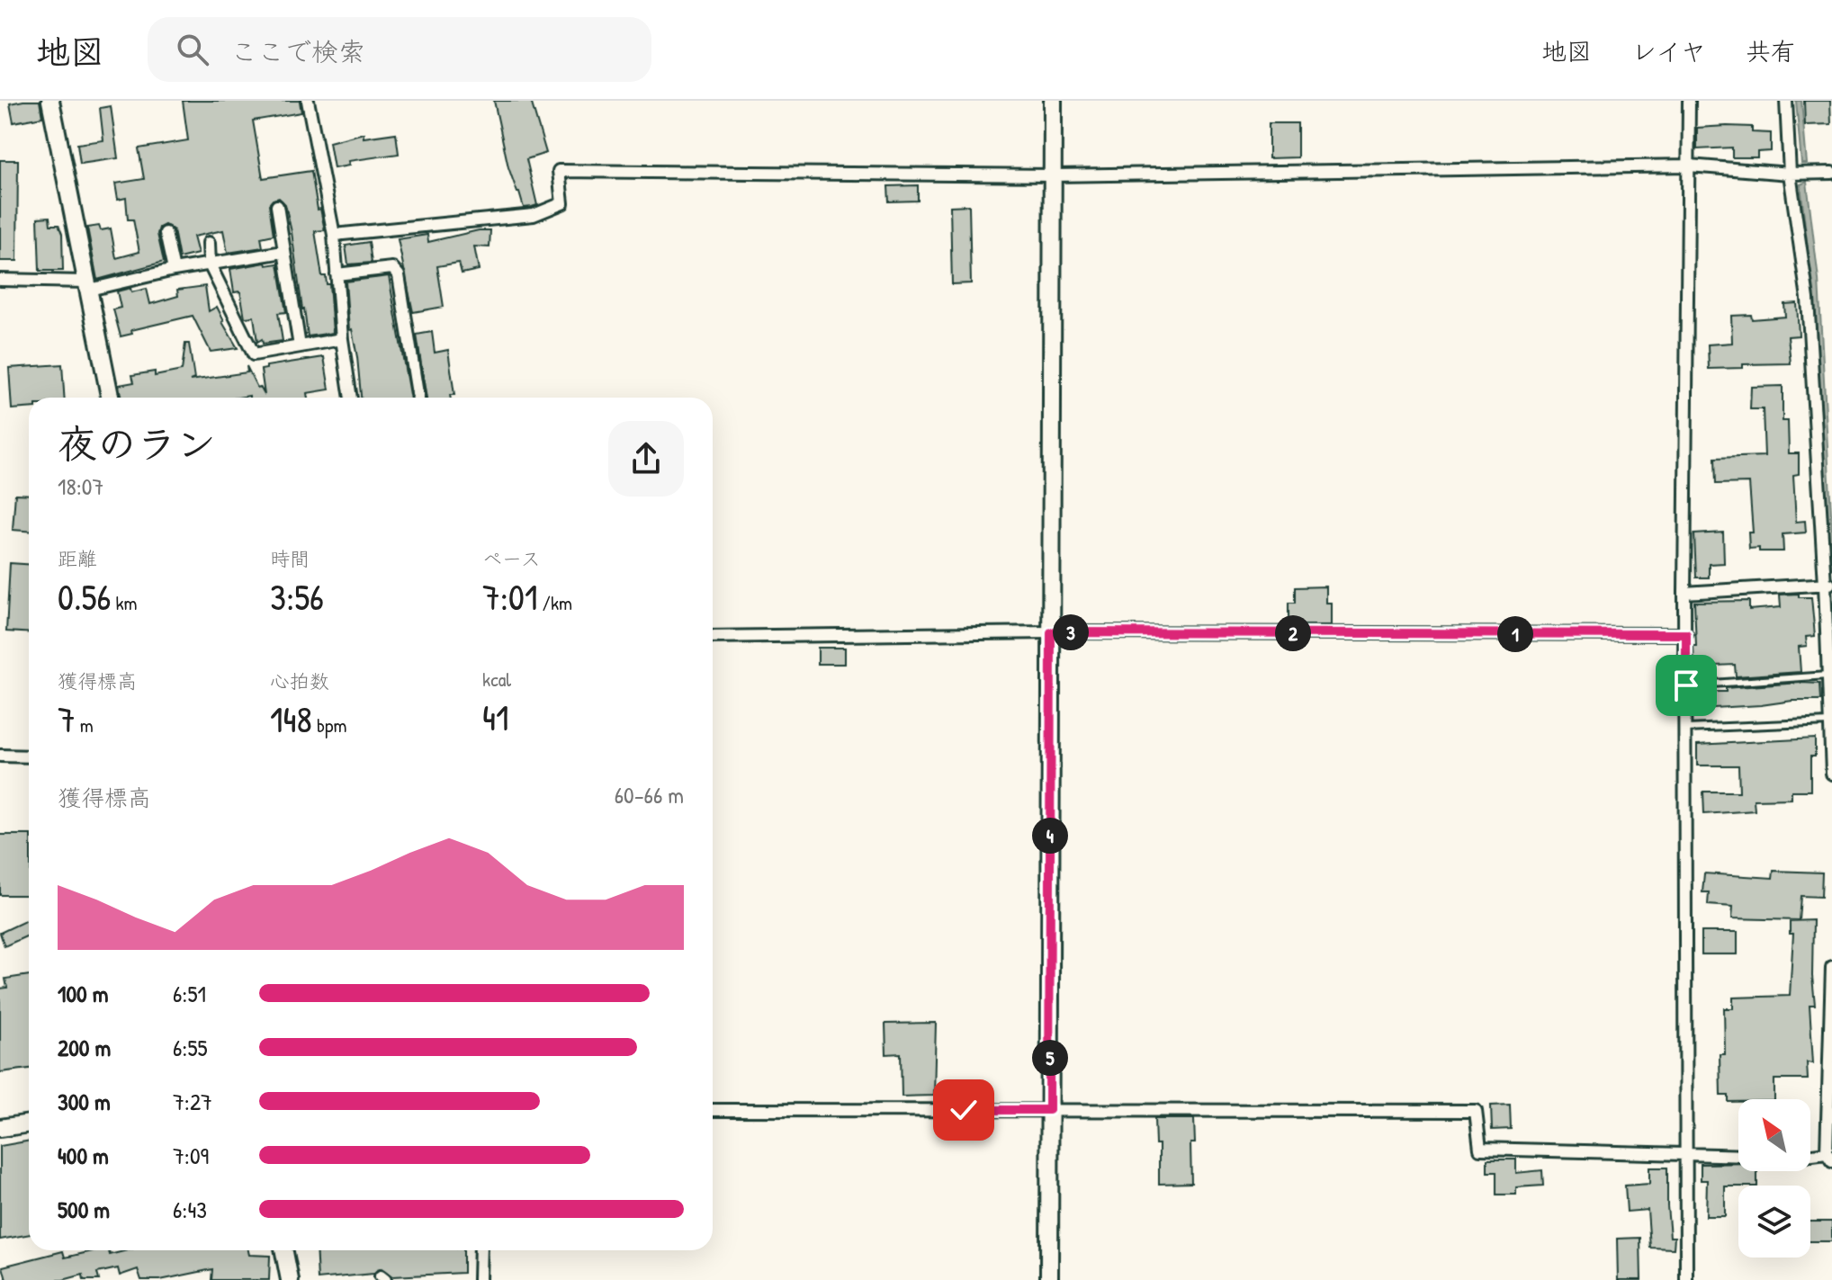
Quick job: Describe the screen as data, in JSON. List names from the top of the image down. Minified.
{"north":"top left","page":{"header":"地図","search":"ここで検索","nav":["地図","レイヤ","共有"],"heading":["夜のラン","18:07"],"stats":[["距離","0.56 km"],["時間","3:56"],["ペース","7:01 /km"],["獲得標高","7 m"],["心拍数","148 bpm"],["kcal","41"]],"pins":["3","2","1","4","5"],"chart":["獲得標高","60–66 m"],"list":[{"name":"100 m","note":"6:51"},{"name":"200 m","note":"6:55"},{"name":"300 m","note":"7:27"},{"name":"400 m","note":"7:09"},{"name":"500 m","note":"6:43"}]}}
